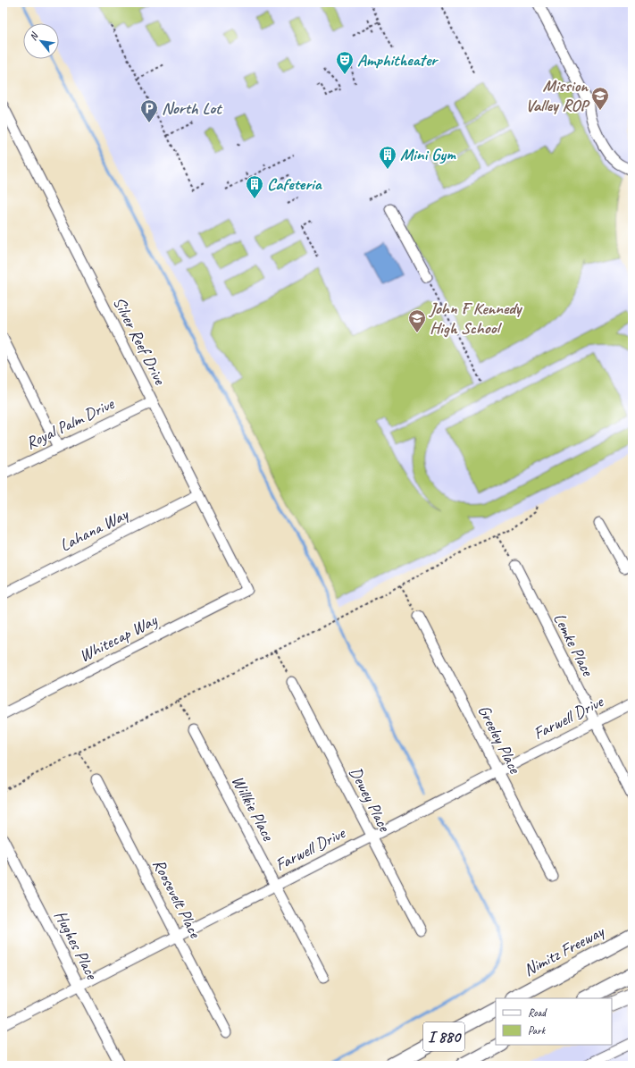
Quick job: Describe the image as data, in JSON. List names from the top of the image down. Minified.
{"streets":{"highway":["Nimitz Freeway","I 880"],"street":["Silver Reef Drive","Royal Palm Drive","Lahana Way","Whitecap Way","Lemke Place","Farwell Drive","Greeley Place","Dewey Place","Willkie Place","Roosevelt Place","Hughes Place"]},"crossings":[["Silver Reef Drive","Royal Palm Drive"],["Silver Reef Drive","Lahana Way"],["Silver Reef Drive","Whitecap Way"],["Lemke Place","Farwell Drive"],["Farwell Drive","Greeley Place"],["Farwell Drive","Dewey Place"],["Farwell Drive","Willkie Place"],["Farwell Drive","Roosevelt Place"],["Farwell Drive","Hughes Place"]],"places":{"theatre":["Amphitheater"],"school or university":["Mission Valley ROP","John F Kennedy High School"],"parking":["North Lot"],"building":["Mini Gym","Cafeteria"]},"legend":["Road","Park"],"north":"top left"}
